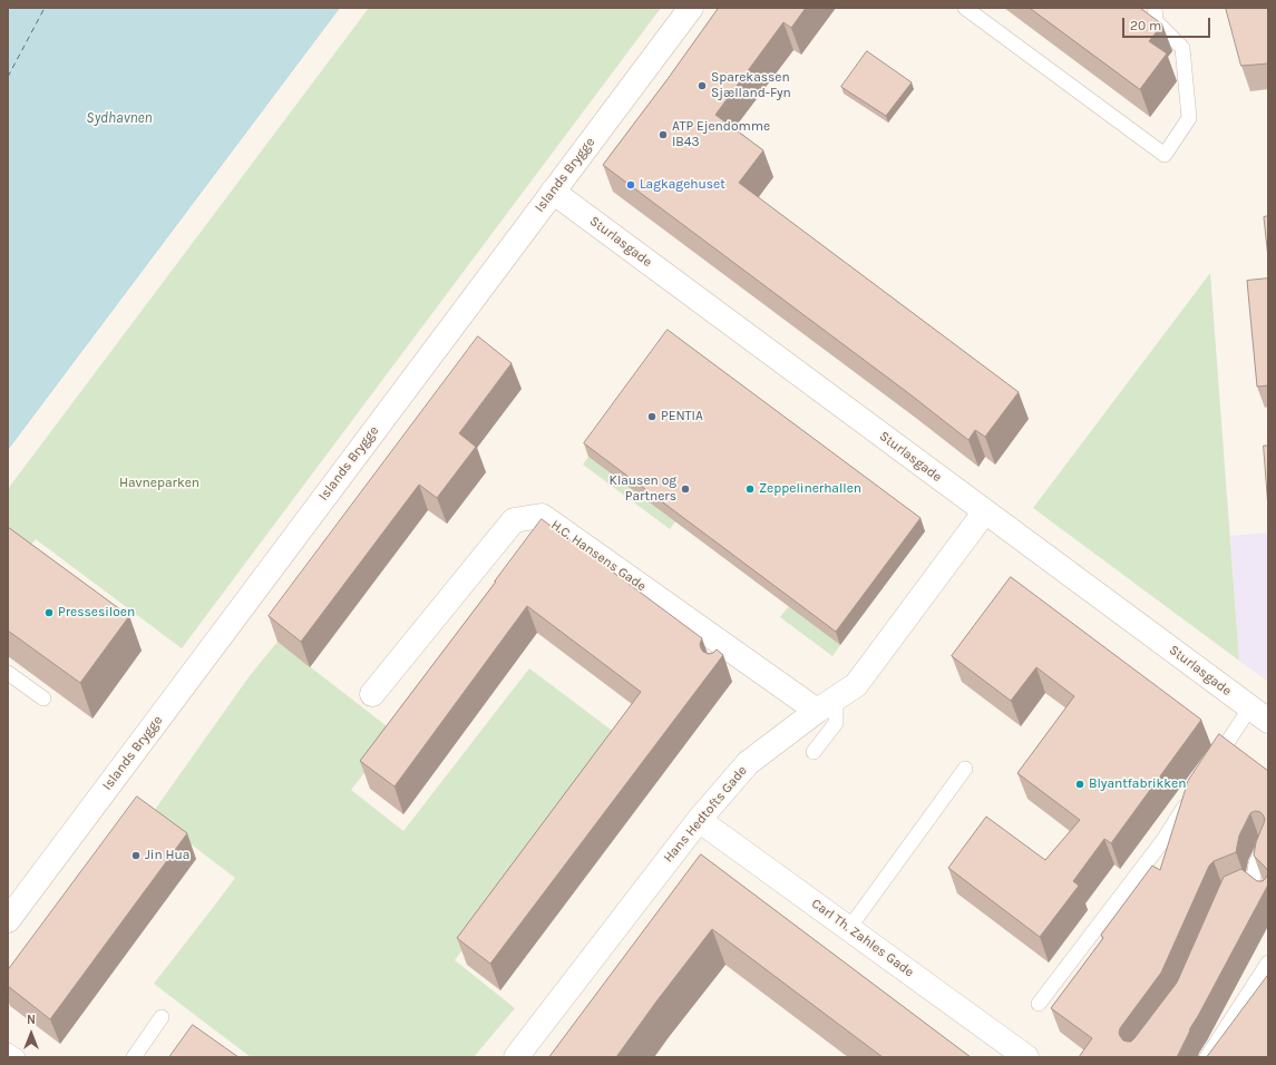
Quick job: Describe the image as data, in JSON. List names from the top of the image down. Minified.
{"streets":{"street":["Islands Brygge","Sturlasgade","H.C. Hansens Gade","Hans Hedtofts Gade","Carl Th. Zahles Gade"]},"crossings":[["Islands Brygge","Sturlasgade"],["Sturlasgade","Hans Hedtofts Gade"],["H.C. Hansens Gade","Hans Hedtofts Gade"],["Hans Hedtofts Gade","Carl Th. Zahles Gade"]],"water":["Sydhavnen"],"parks":["Havneparken"],"places":["Sparekassen Sjælland-Fyn","ATP Ejendomme IB43","Lagkagehuset","PENTIA","Klausen og Partners","Zeppelinerhallen","Pressesiloen","Blyantfabrikken","Jin Hua"],"scale_bar":"20 m","north":"top"}
